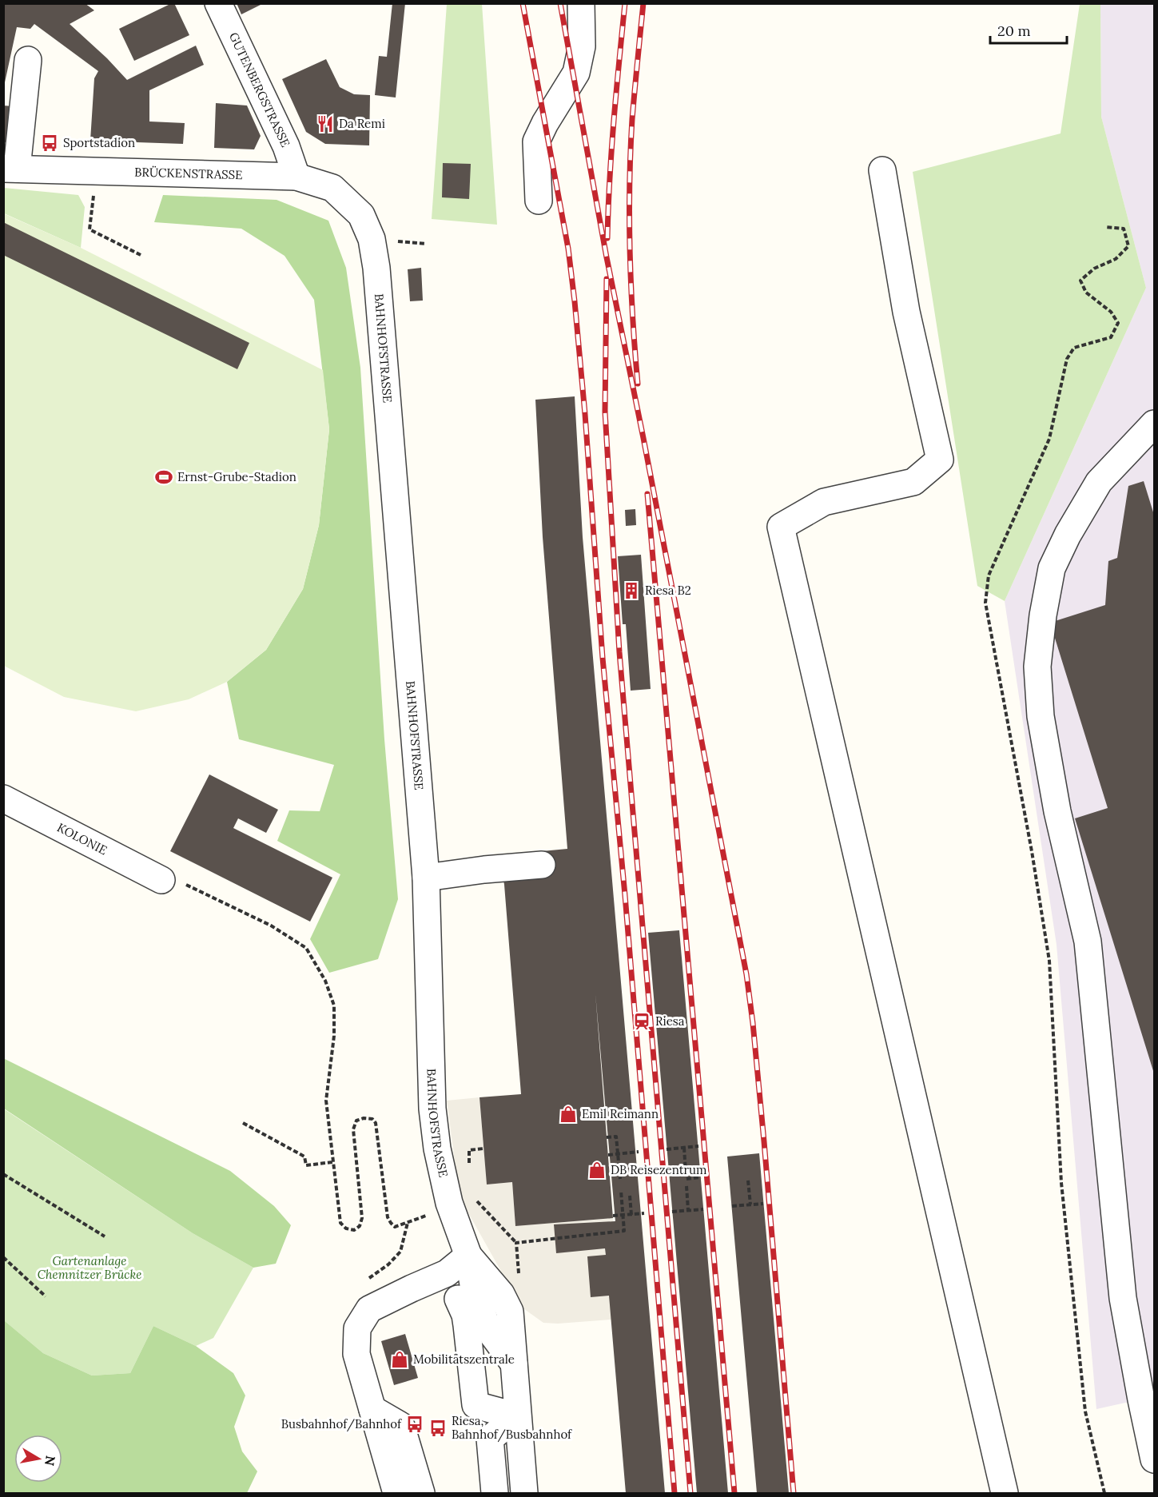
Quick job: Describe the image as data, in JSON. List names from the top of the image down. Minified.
{"streets":{"street":["GUTENBERGSTRASSE","BRÜCKENSTRASSE","BAHNHOFSTRASSE","KOLONIE"]},"crossings":[["GUTENBERGSTRASSE","BRÜCKENSTRASSE"],["BRÜCKENSTRASSE","BAHNHOFSTRASSE"]],"parks":["Gartenanlage Chemnitzer Brücke"],"places":{"restaurant":["Da Remi"],"bus stop":["Sportstadion","Busbahnhof/Bahnhof","Riesa, Bahnhof/Busbahnhof"],"sports":["Ernst-Grube-Stadion"],"building":["Riesa B2"],"station":["Riesa"],"shop":["Emil Reimann","DB Reisezentrum","Mobilitätszentrale"]},"scale_bar":"20 m","north":"right"}
